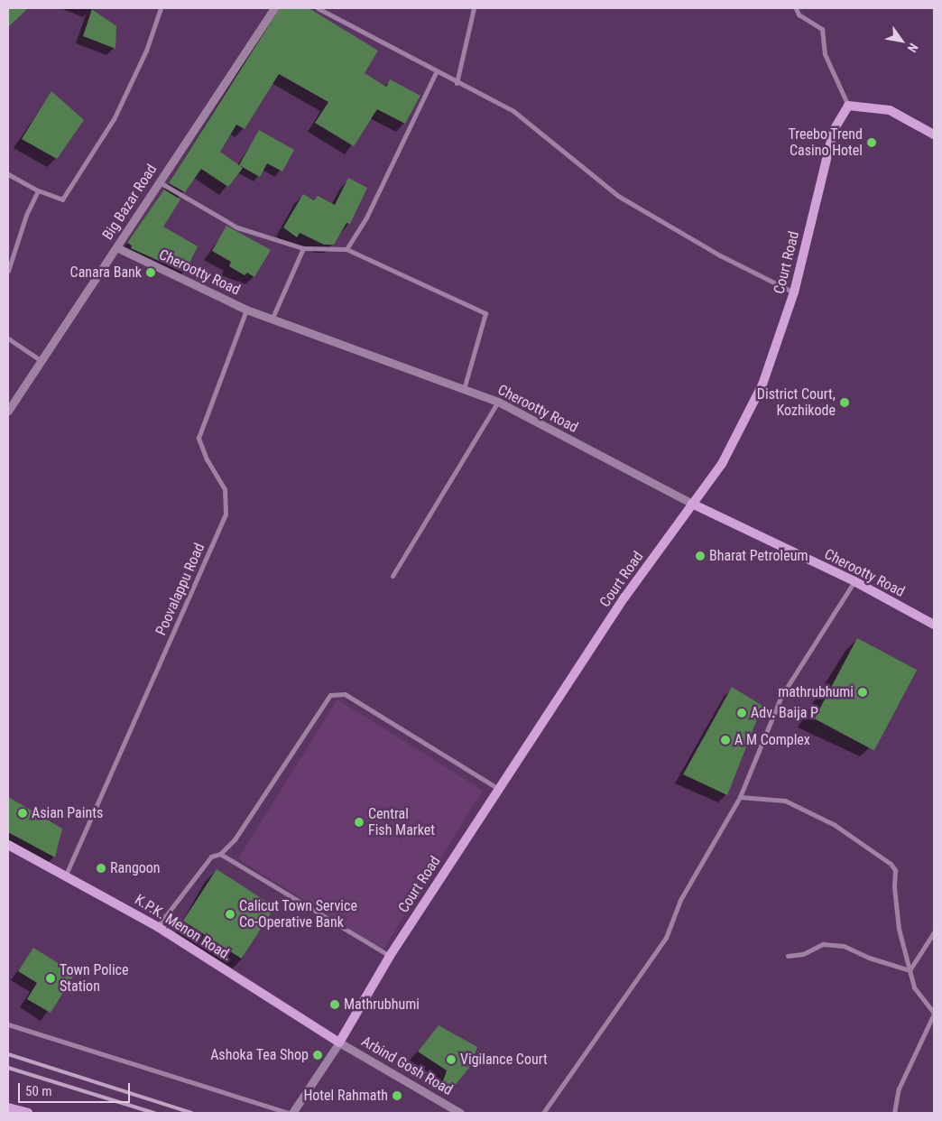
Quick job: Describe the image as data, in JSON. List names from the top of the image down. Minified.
{"streets":{"main road":["Court Road","Cherootty Road","K.P.K. Menon Road."],"street":["Big Bazar Road","Poovalappu Road","Arbind Gosh Road"]},"crossings":[["Big Bazar Road","Cherootty Road"],["Court Road","Cherootty Road"],["Court Road","K.P.K. Menon Road."],["Court Road","Arbind Gosh Road"],["Cherootty Road","Poovalappu Road"],["Poovalappu Road","K.P.K. Menon Road."],["K.P.K. Menon Road.","Arbind Gosh Road"]],"places":["Treebo Trend Casino Hotel","Canara Bank","District Court, Kozhikode","Bharat Petroleum","mathrubhumi","Adv. Baija P","A M Complex","Asian Paints","Central Fish Market","Rangoon","Calicut Town Service Co-Operative Bank","Town Police Station","Mathrubhumi","Ashoka Tea Shop","Vigilance Court","Hotel Rahmath"],"scale_bar":"50 m","north":"bottom right"}
